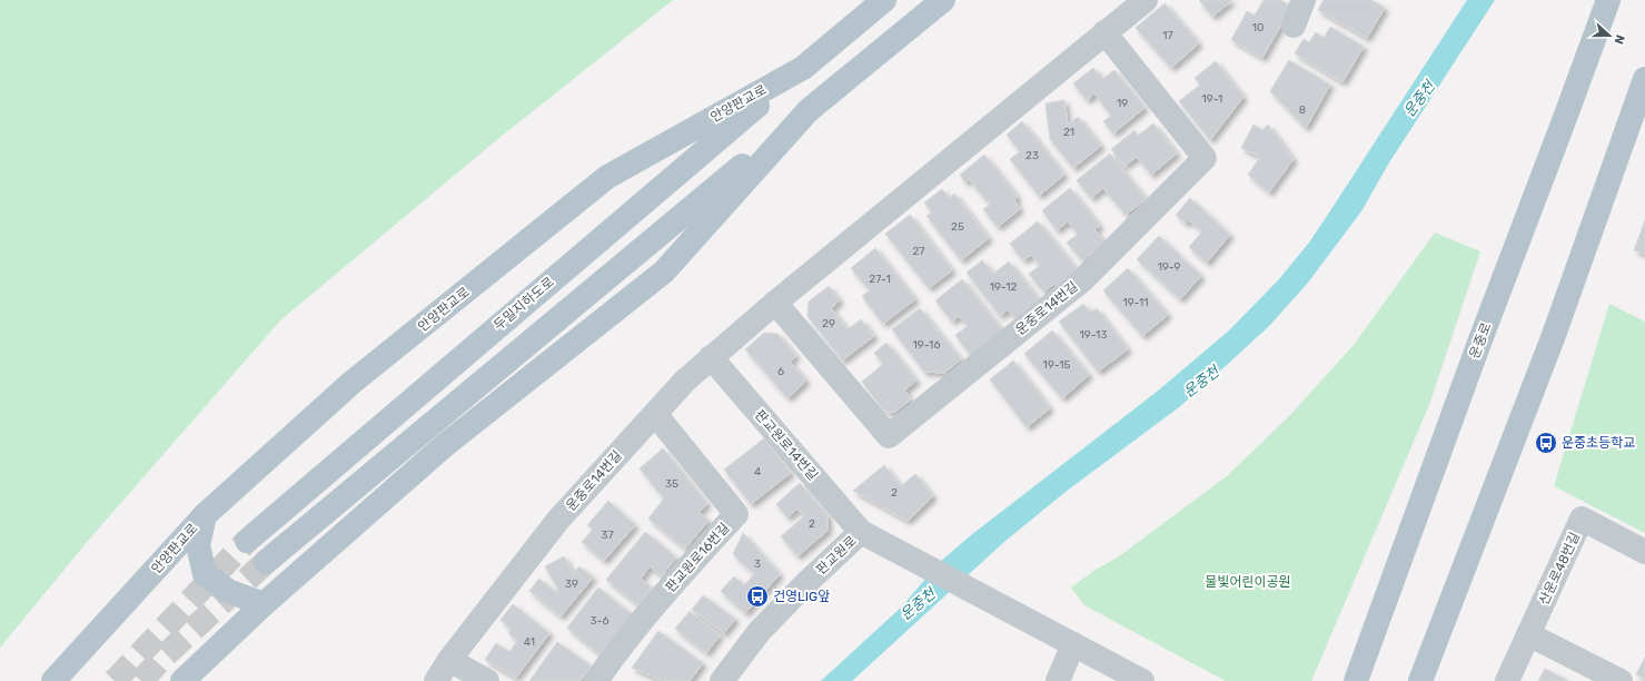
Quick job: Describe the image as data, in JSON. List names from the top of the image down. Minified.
{"streets":{"main road":["안양판교로","두밀지하도로","운중로"],"street":["운중로14번길","판교원로14번길","판교원로","판교원로16번길","산운로48번길"]},"crossings":[["안양판교로","두밀지하도로"],["운중로14번길","판교원로14번길"],["운중로14번길","판교원로16번길"],["판교원로14번길","판교원로"]],"water":["운중천"],"parks":["물빛어린이공원"],"places":{"bus stop":["운중초등학교","건영LIG앞"]},"house_numbers":["10","17","19-1","19","8","21","23","25","27","19-9","27-1","19-12","19-11","29","19-13","19-16","19-15","6","4","35","2","2","37","3","39","3-6","41"],"north":"right"}
